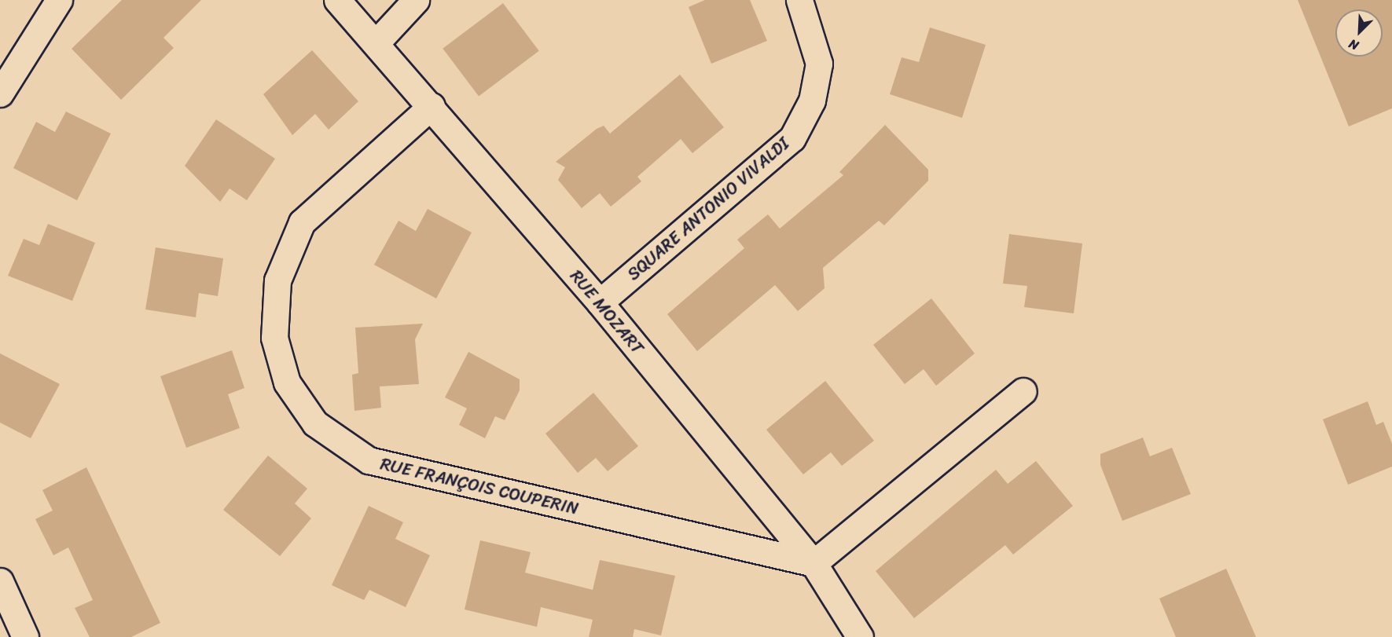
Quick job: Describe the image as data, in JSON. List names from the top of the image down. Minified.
{"streets":{"street":["SQUARE ANTONIO VIVALDI","RUE MOZART","RUE FRANÇOIS COUPERIN"]},"crossings":[["SQUARE ANTONIO VIVALDI","RUE MOZART"],["RUE MOZART","RUE FRANÇOIS COUPERIN"]],"north":"bottom left"}
